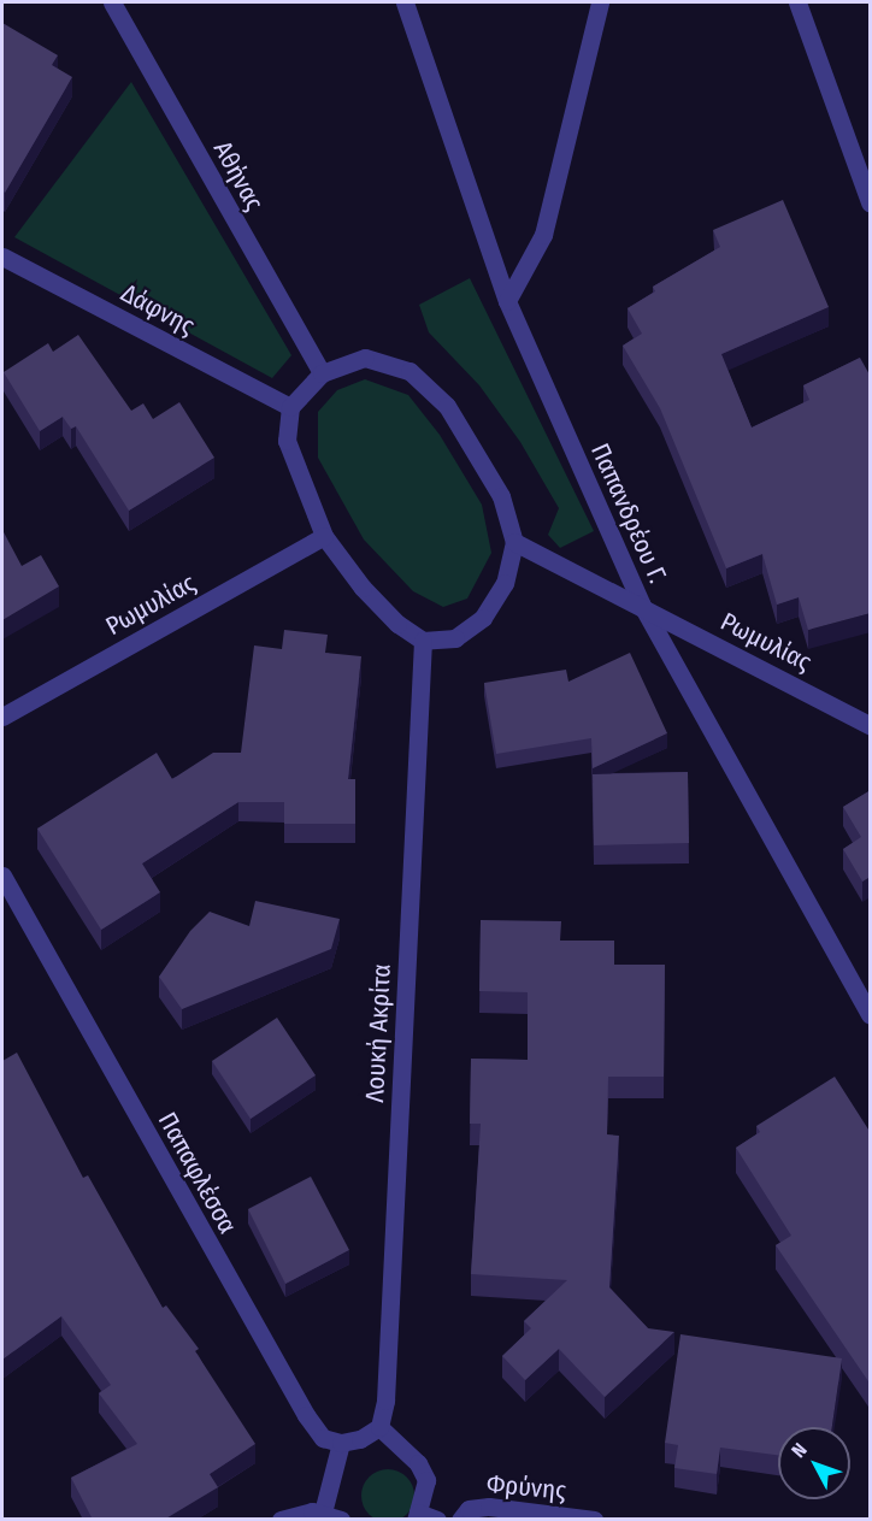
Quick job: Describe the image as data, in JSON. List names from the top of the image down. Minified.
{"streets":{"street":["Αθήνας","Δάφνης","Παπανδρέου Γ.","Ρωμυλίας","Λουκή Ακρίτα","Παπαφλέσσα","Φρύνης"]},"crossings":[["Αθήνας","Δάφνης"],["Αθήνας","Ρωμυλίας"],["Αθήνας","Λουκή Ακρίτα"],["Δάφνης","Ρωμυλίας"],["Δάφνης","Λουκή Ακρίτα"],["Παπανδρέου Γ.","Ρωμυλίας"],["Ρωμυλίας","Λουκή Ακρίτα"]],"north":"top left"}
